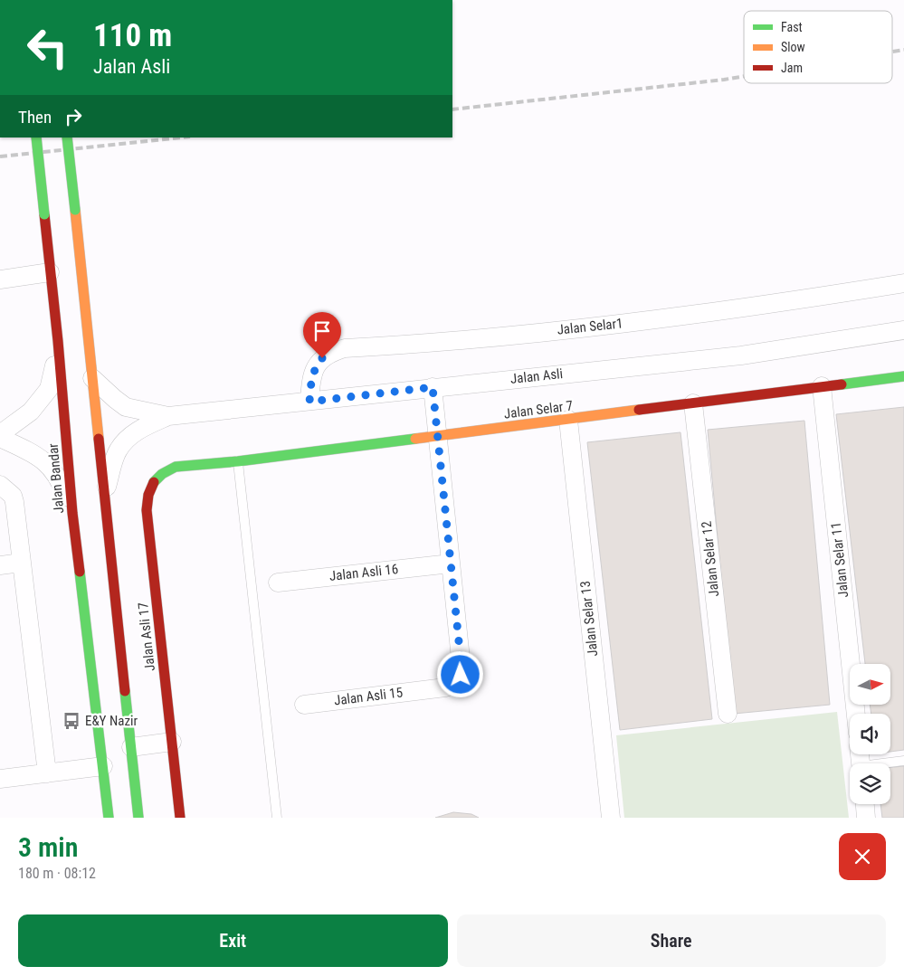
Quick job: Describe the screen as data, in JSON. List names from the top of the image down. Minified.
{"streets":{"main road":["Jalan Selar 7","Jalan Bandar","Jalan Asli 17"],"street":["Jalan Selar1","Jalan Asli","Jalan Selar 12","Jalan Selar 11","Jalan Asli 16","Jalan Selar 13","Jalan Asli 15"]},"crossings":[["Jalan Selar1","Jalan Asli"],["Jalan Asli","Jalan Asli 15"],["Jalan Selar 7","Jalan Selar 12"],["Jalan Selar 7","Jalan Selar 11"],["Jalan Selar 7","Jalan Selar 13"],["Jalan Selar 7","Jalan Asli 17"],["Jalan Selar 7","Jalan Asli 15"],["Jalan Asli 16","Jalan Asli 15"]],"places":{"bus stop":["E&Y Nazir"]},"legend":["Fast","Slow","Jam"],"north":"right","page":{"turn":["110 m","Jalan Asli"],"then":"Then","heading":["3 min","180 m · 08:12"],"buttons":["Exit","Share"]}}
